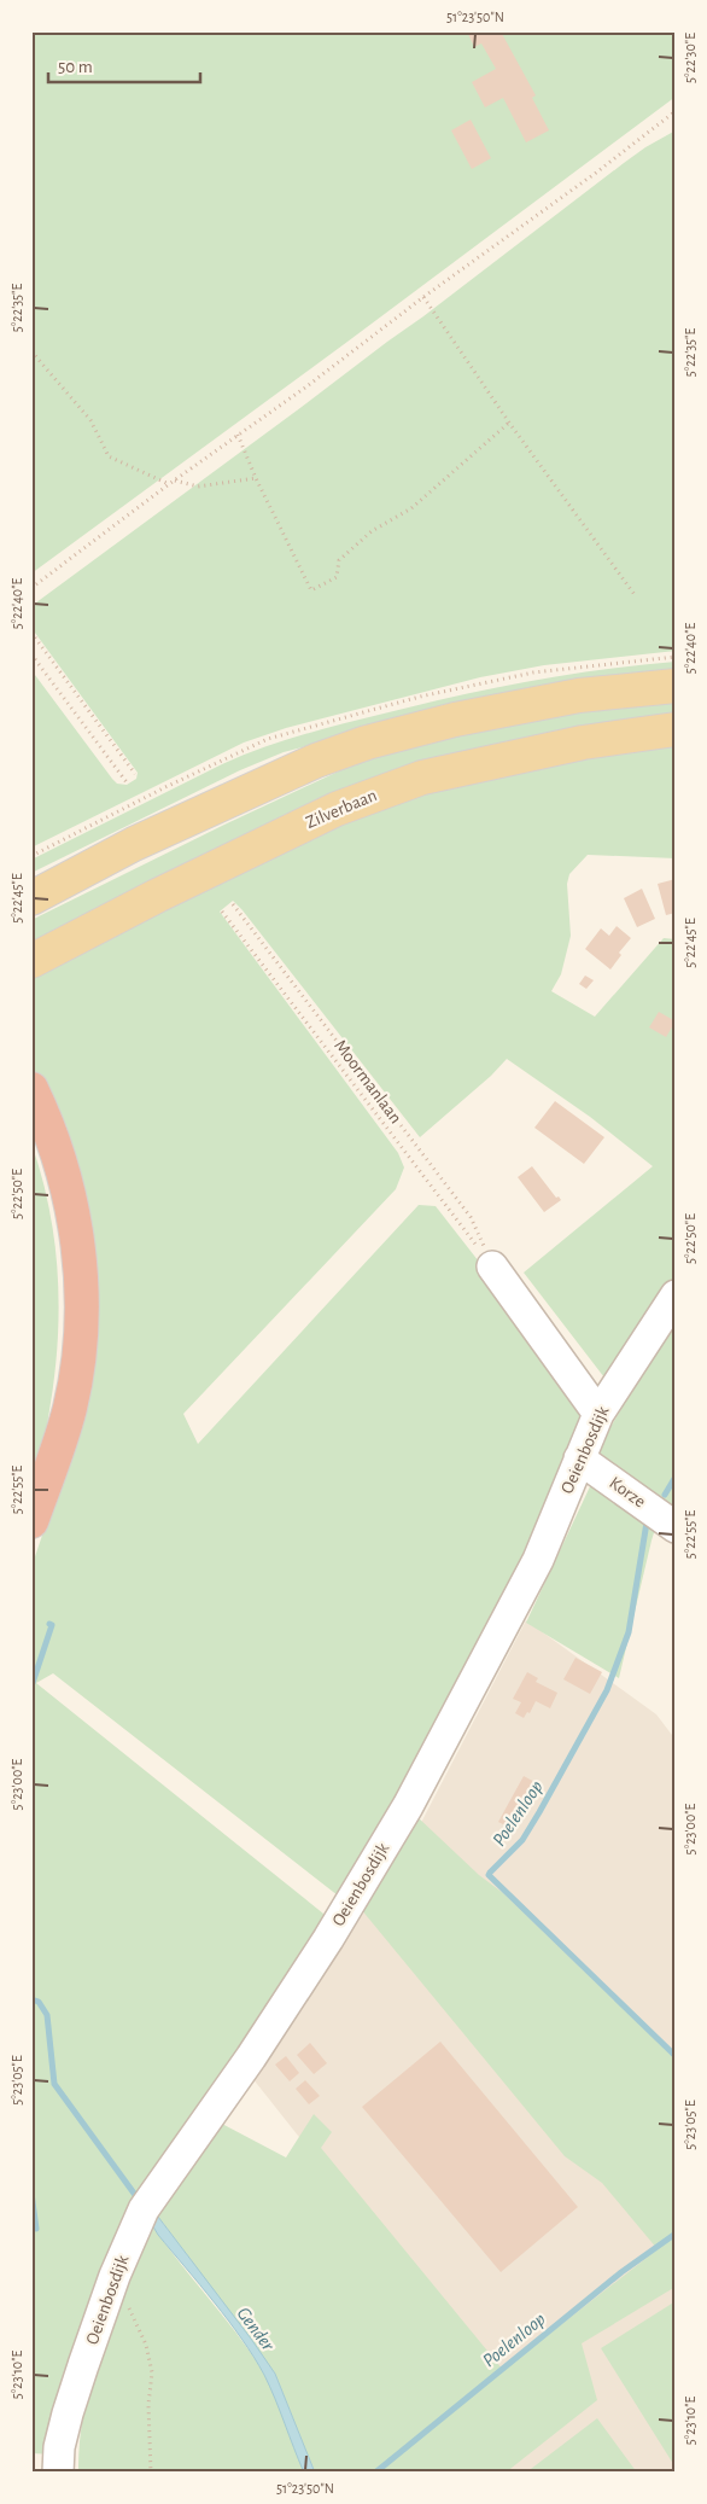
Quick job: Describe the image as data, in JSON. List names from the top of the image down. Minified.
{"streets":{"main road":["Zilverbaan"],"street":["Oeienbosdijk","Korze"],"path":["Moormanlaan"]},"crossings":[["Oeienbosdijk","Korze"]],"water":["Poelenloop","Gender"],"scale_bar":"50 m","coordinates":["51°23'50\"N","5°22'30\"E","5°22'35\"E","5°22'40\"E","5°22'45\"E","5°22'50\"E","5°22'55\"E","5°23'00\"E","5°23'05\"E","5°23'10\"E"]}
